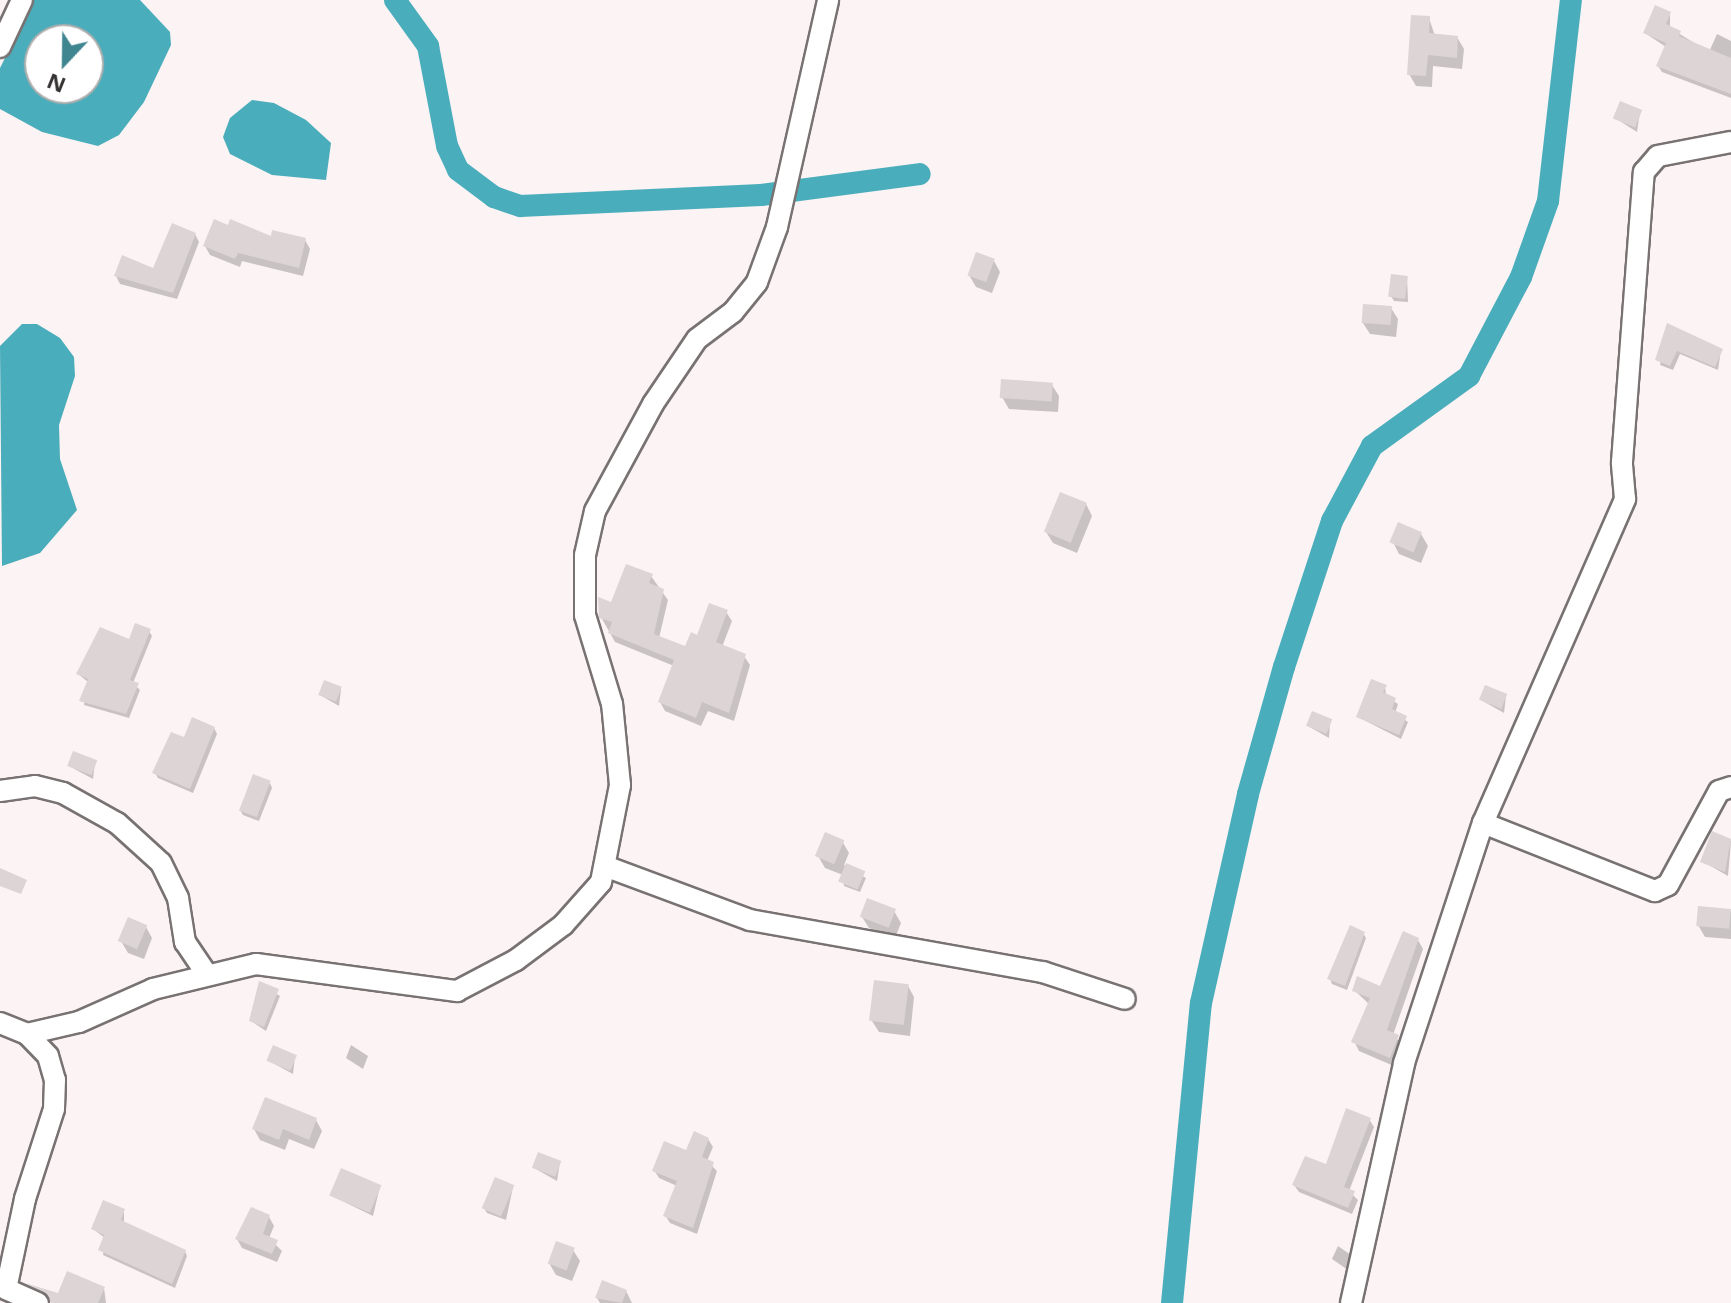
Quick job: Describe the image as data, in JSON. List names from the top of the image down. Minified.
{"north":"bottom"}
